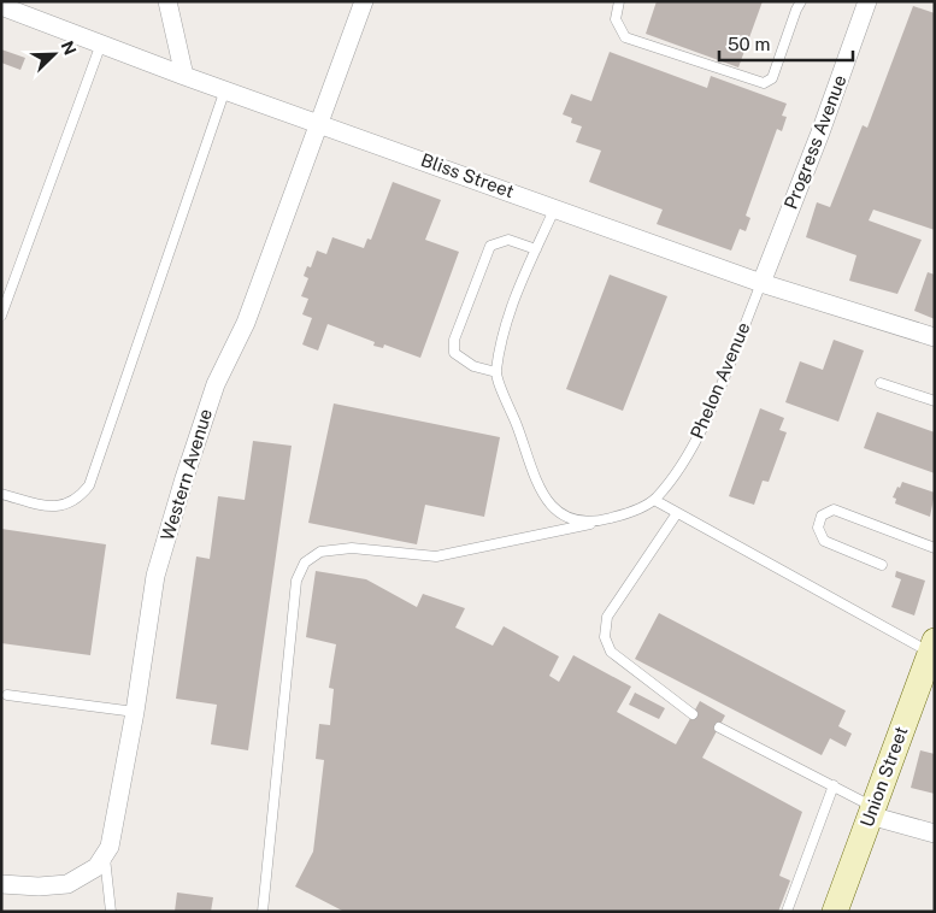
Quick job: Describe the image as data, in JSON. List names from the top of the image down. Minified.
{"streets":{"main road":["Union Street"],"street":["Progress Avenue","Bliss Street","Western Avenue"],"lane":["Phelon Avenue"]},"crossings":[["Progress Avenue","Bliss Street"],["Progress Avenue","Phelon Avenue"],["Bliss Street","Phelon Avenue"],["Bliss Street","Western Avenue"]],"scale_bar":"50 m","north":"top right"}
